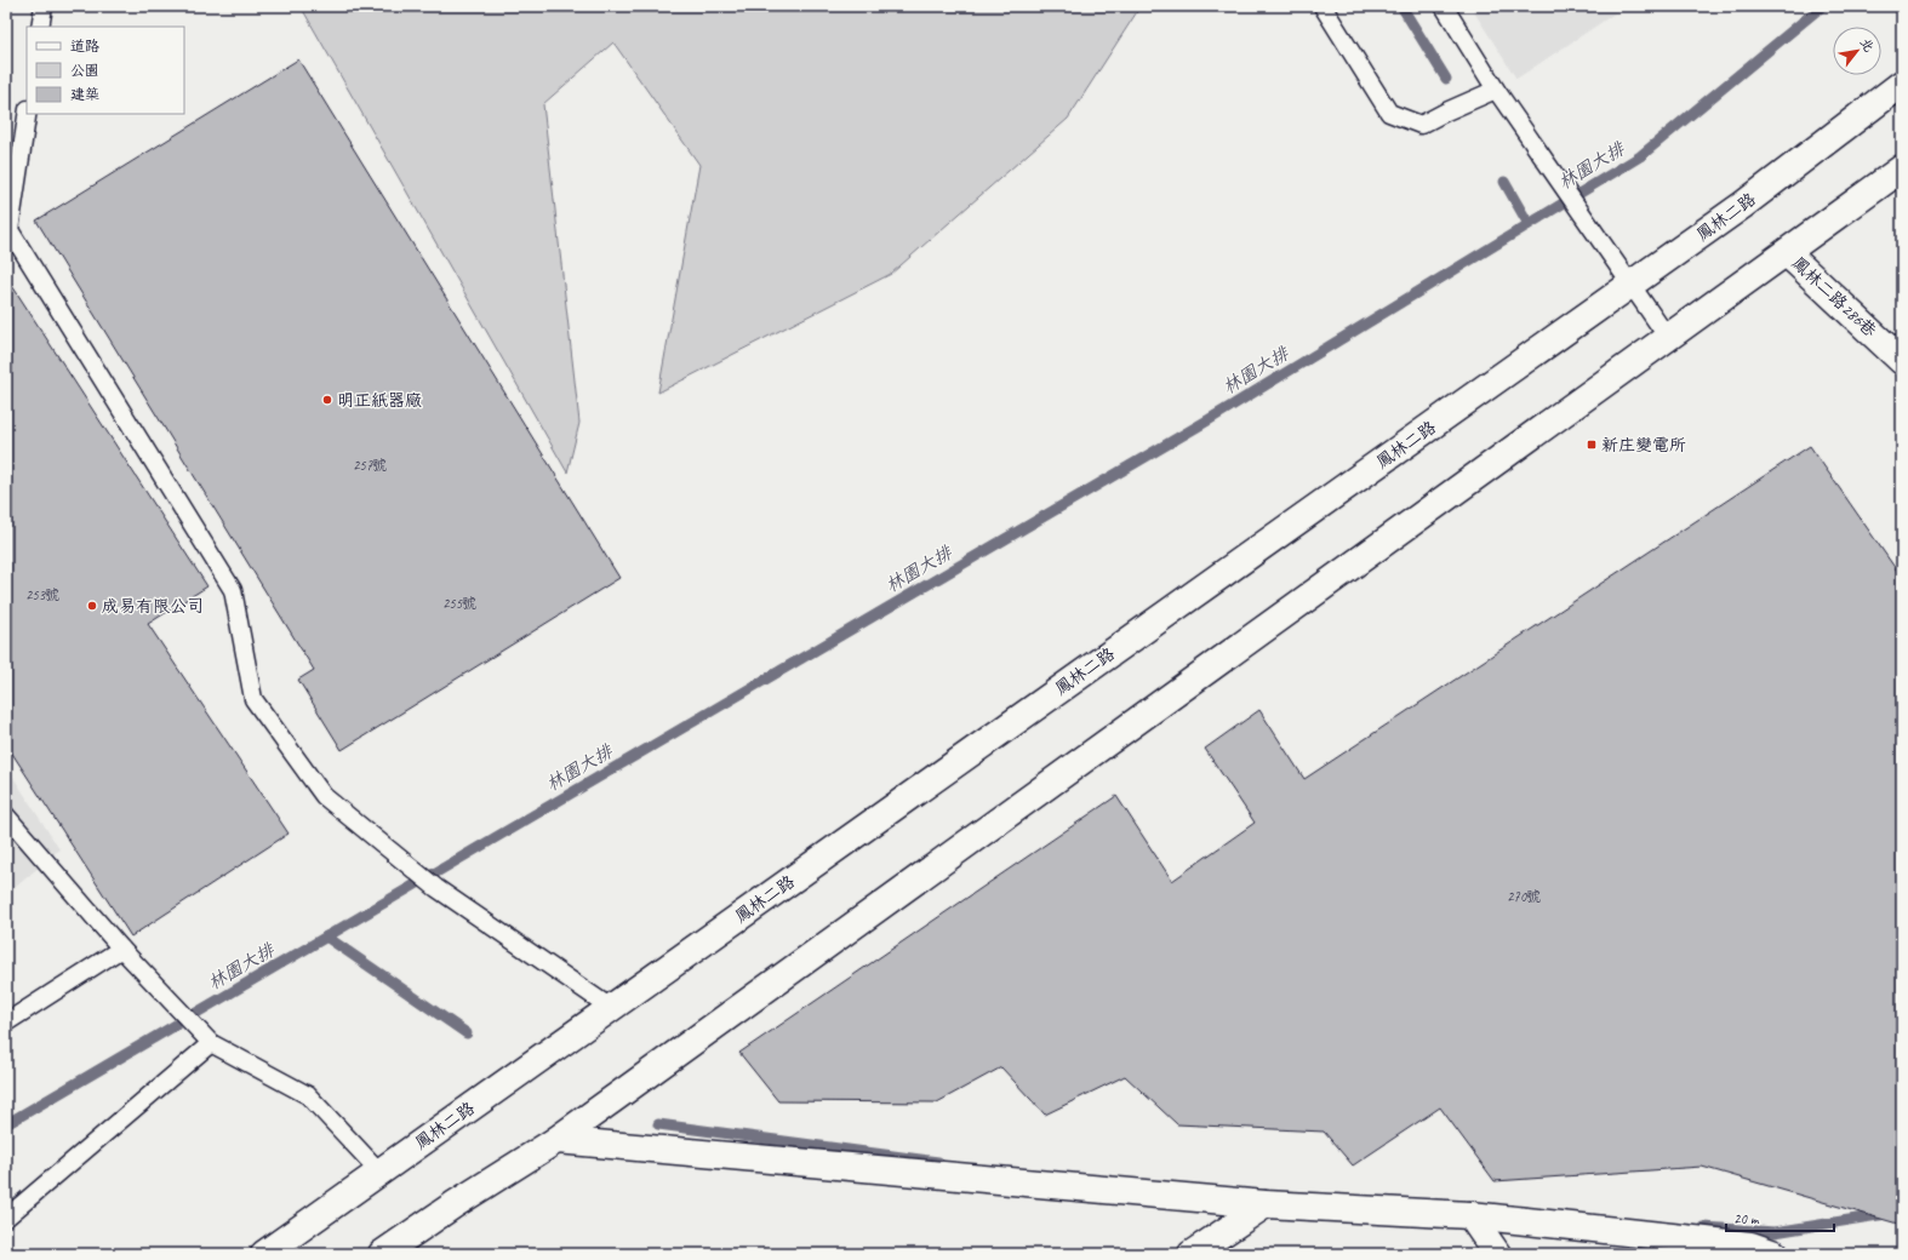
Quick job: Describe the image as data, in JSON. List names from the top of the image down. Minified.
{"streets":{"main road":["鳳林二路","鳳林二路286巷"]},"water":["林園大排"],"places":{"other":["明正紙器廠","成易有限公司"],"transit":["新庄變電所"]},"house_numbers":["257號","253號","255號","270號"],"legend":["道路","公園","建築"],"scale_bar":"20 m","north":"top right"}
